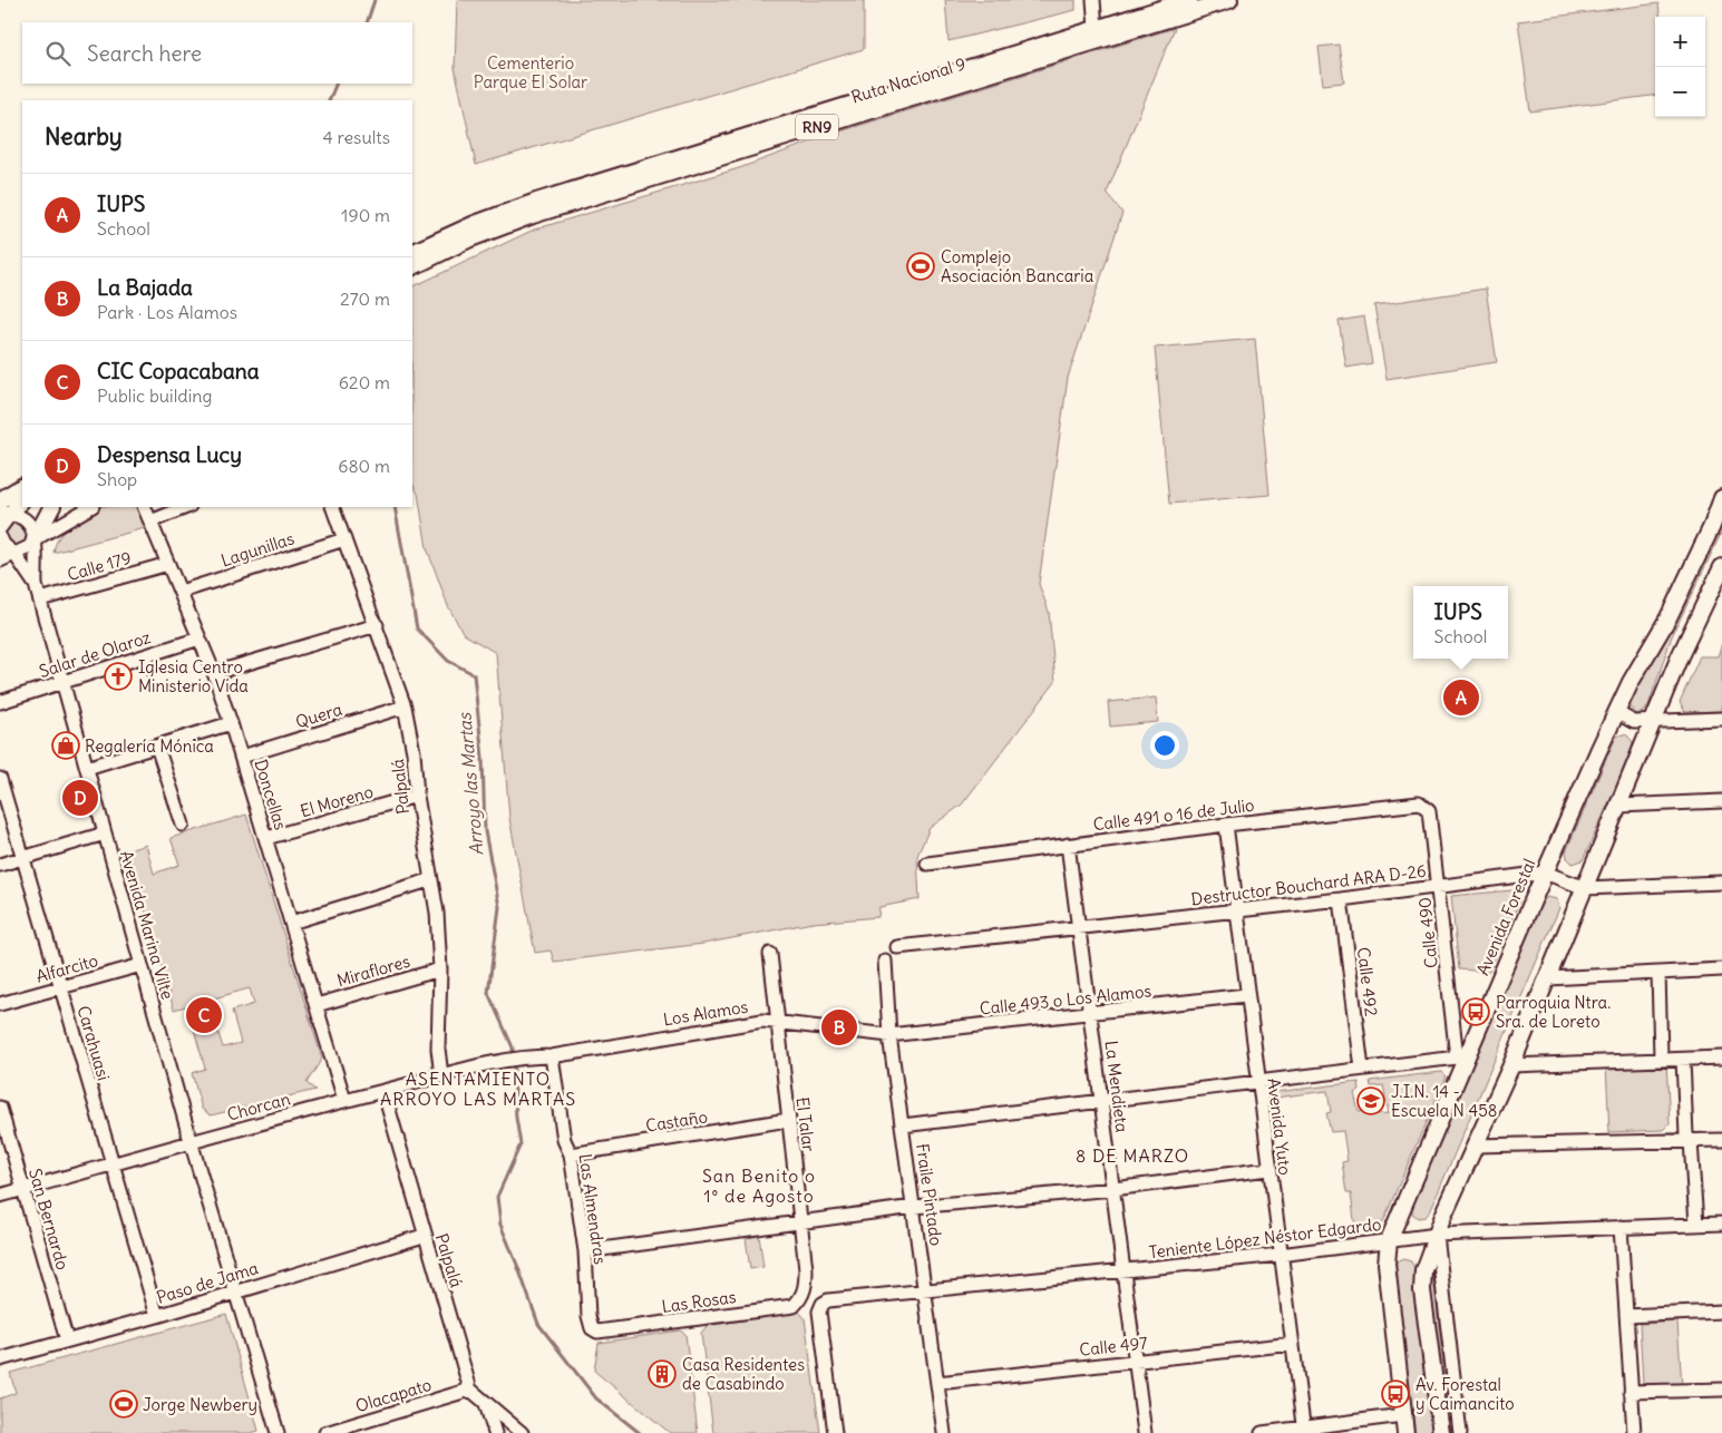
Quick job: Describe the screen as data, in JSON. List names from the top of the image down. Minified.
{"streets":{"main road":["Ruta Nacional 9","RN9","Avenida Forestal"],"street":["Lagunillas","Calle 179","Salar de Olaroz","Quera","Palpalá","Doncellas","El Moreno","Calle 491 o 16 de Julio","Destructor Bouchard ARA D-26","Avenida Marina Vilte","Calle 490","Alfarcito","Miraflores","Calle 492","Calle 493 o Los Alamos","Los Alamos","Carahuasi","La Mendieta","Chorcan","Castaño","El Talar","Avenida Yuto","Fraile Pintado","Las Almendras","San Bernardo","Teniente López Néstor Edgardo","Paso de Jama","Las Rosas","Calle 497","Olacapato"]},"crossings":[["Lagunillas","Palpalá"],["Lagunillas","Doncellas"],["Calle 179","Doncellas"],["Calle 179","Avenida Marina Vilte"],["Salar de Olaroz","Doncellas"],["Salar de Olaroz","Avenida Marina Vilte"],["Quera","Palpalá"],["Quera","Doncellas"],["Palpalá","El Moreno"],["Palpalá","Miraflores"],["Palpalá","Chorcan"],["Palpalá","Paso de Jama"],["Palpalá","Olacapato"],["Doncellas","El Moreno"],["Doncellas","Miraflores"],["Doncellas","Chorcan"],["Calle 491 o 16 de Julio","Calle 490"],["Calle 491 o 16 de Julio","La Mendieta"],["Calle 491 o 16 de Julio","Avenida Yuto"],["Destructor Bouchard ARA D-26","Avenida Forestal"],["Destructor Bouchard ARA D-26","Calle 490"],["Destructor Bouchard ARA D-26","Calle 492"],["Destructor Bouchard ARA D-26","La Mendieta"],["Destructor Bouchard ARA D-26","Avenida Yuto"],["Avenida Forestal","Calle 490"],["Avenida Forestal","Teniente López Néstor Edgardo"],["Avenida Marina Vilte","Alfarcito"],["Avenida Marina Vilte","Chorcan"],["Avenida Marina Vilte","Paso de Jama"],["Alfarcito","Carahuasi"],["Calle 493 o Los Alamos","Los Alamos"],["Calle 493 o Los Alamos","La Mendieta"],["Calle 493 o Los Alamos","Avenida Yuto"],["Calle 493 o Los Alamos","Fraile Pintado"],["Los Alamos","Chorcan"],["Los Alamos","El Talar"],["Los Alamos","Fraile Pintado"],["Los Alamos","Las Almendras"],["Carahuasi","Chorcan"],["Carahuasi","Paso de Jama"],["La Mendieta","Teniente López Néstor Edgardo"],["La Mendieta","Calle 497"],["Chorcan","San Bernardo"],["Castaño","El Talar"],["Castaño","Las Almendras"],["El Talar","Las Rosas"],["Avenida Yuto","Teniente López Néstor Edgardo"],["Avenida Yuto","Calle 497"],["Fraile Pintado","Teniente López Néstor Edgardo"],["Fraile Pintado","Calle 497"],["Las Almendras","Las Rosas"],["San Bernardo","Paso de Jama"]],"districts":["ASENTAMIENTO ARROYO LAS MARTAS","8 DE MARZO","San Benito o 1º de Agosto"],"water":["Arroyo las Martas"],"parks":["Cementerio Parque El Solar"],"places":{"sports":["Complejo Asociación Bancaria","Jorge Newbery"],"church":["Iglesia Centro Ministerio Vida"],"shop":["Regalería Mónica"],"bus stop":["Parroquia Ntra. Sra. de Loreto","Av. Forestal y Caimancito"],"school or university":["J.I.N. 14 - Escuela N 458"],"building":["Casa Residentes de Casabindo"]},"page":{"map_buttons":["+","−"],"search":"Search here","heading":["Nearby","4 results"],"list":[{"mark":"A","name":"IUPS","note":"School","value":"190 m"},{"mark":"B","name":"La Bajada","note":"Park · Los Alamos","value":"270 m"},{"mark":"C","name":"CIC Copacabana","note":"Public building","value":"620 m"},{"mark":"D","name":"Despensa Lucy","note":"Shop","value":"680 m"}],"popup":["IUPS","School"],"pins":["A","D","C","B"]}}
